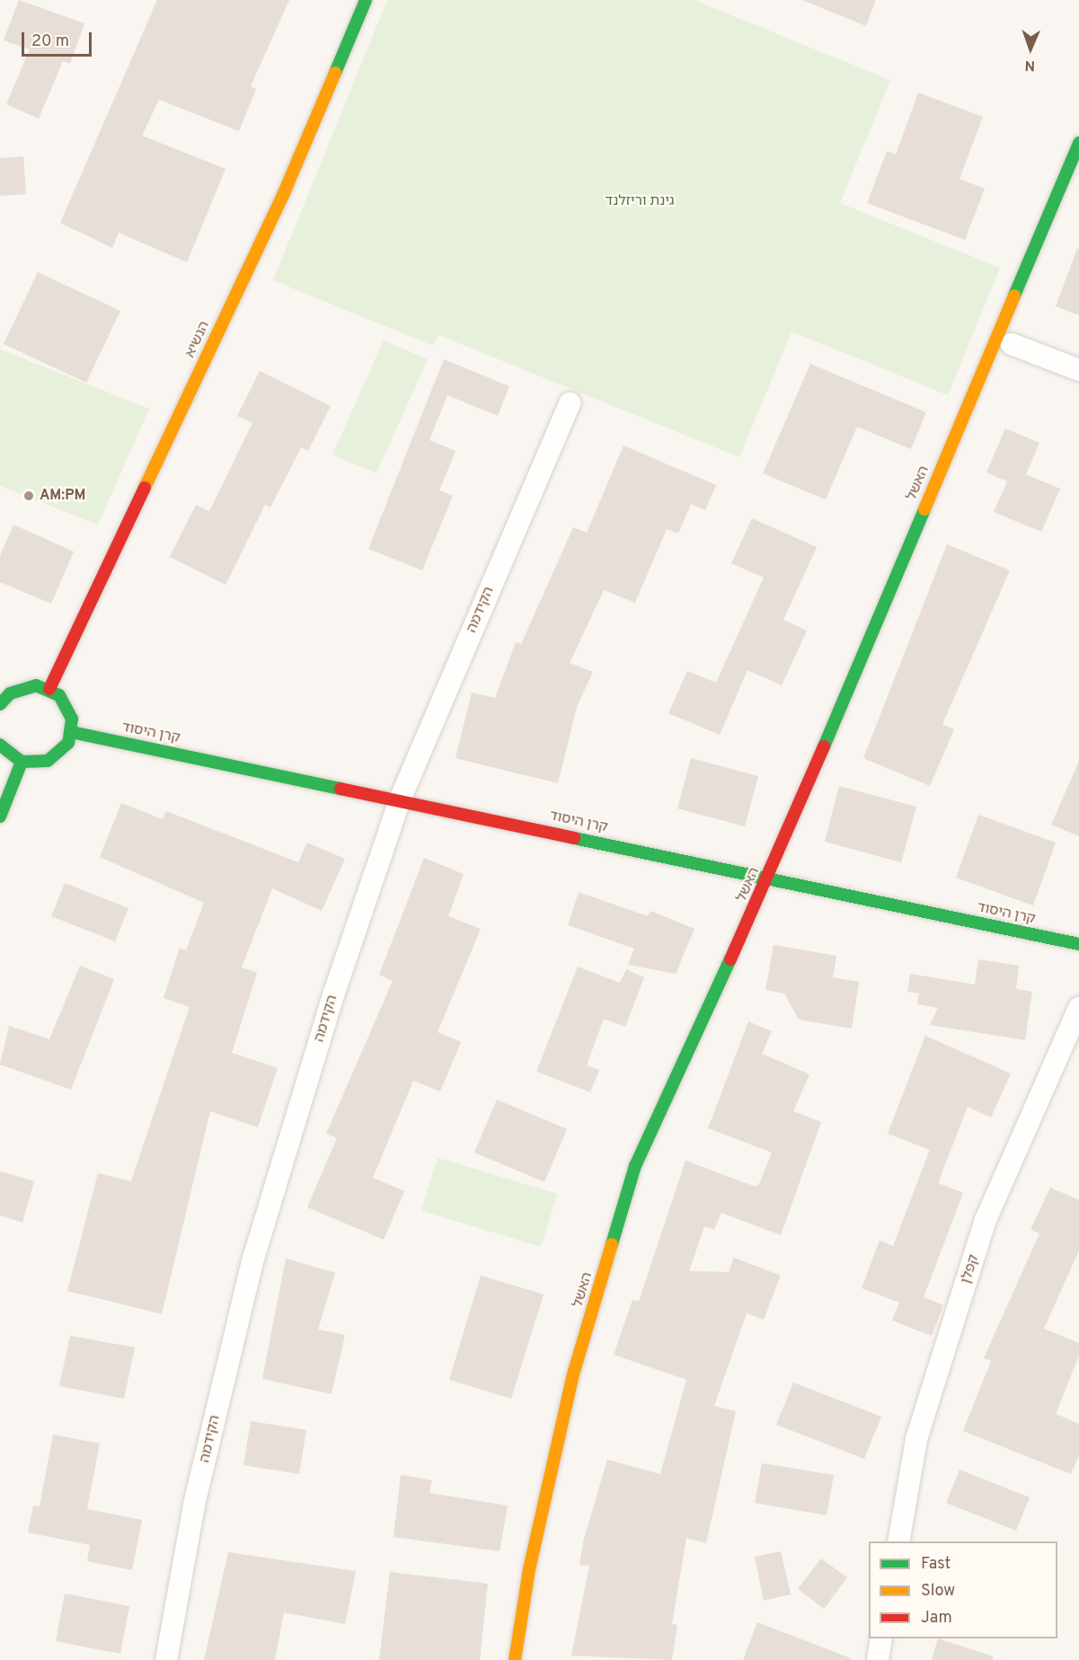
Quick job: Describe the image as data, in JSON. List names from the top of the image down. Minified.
{"streets":{"street":["הנשיא","האשל","הקידמה","קרן היסוד","קפלן"]},"crossings":[["האשל","קרן היסוד"],["הקידמה","קרן היסוד"]],"parks":["גינת וריזלנד"],"places":["AM:PM"],"legend":["Fast","Slow","Jam"],"scale_bar":"20 m","north":"bottom"}
